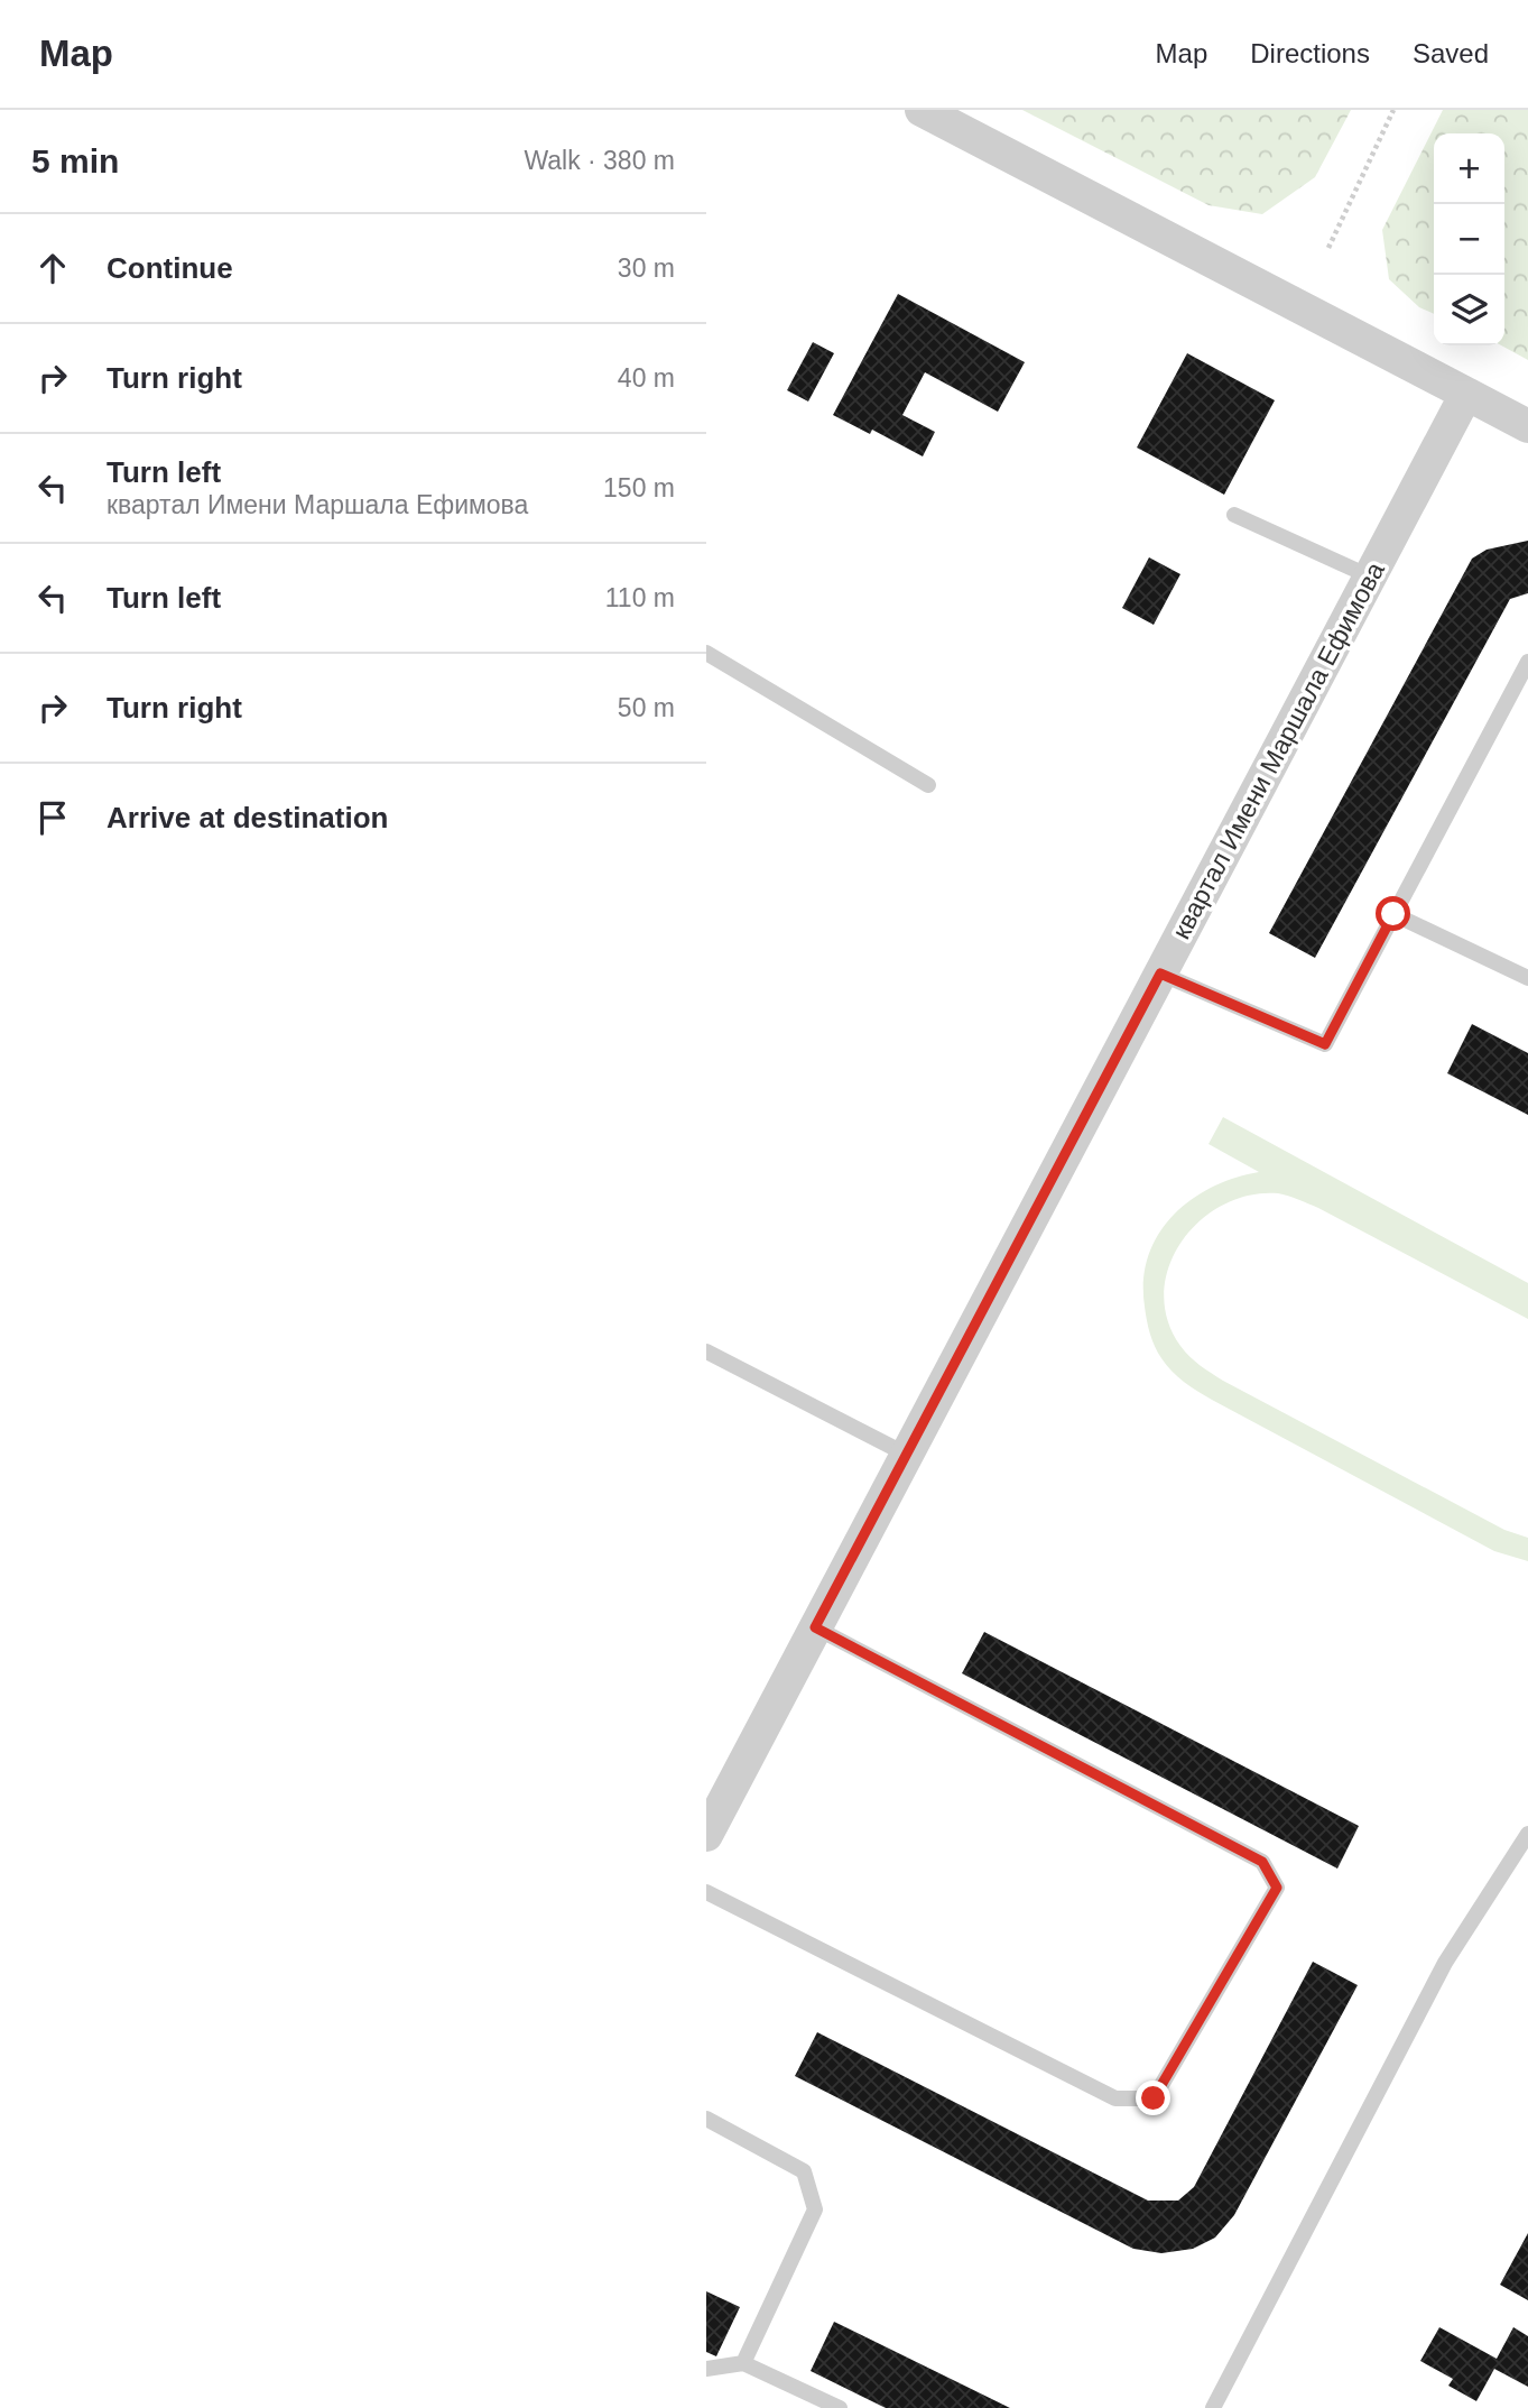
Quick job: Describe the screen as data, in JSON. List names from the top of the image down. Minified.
{"streets":{"street":["квартал Имени Маршала Ефимова"]},"page":{"header":"Map","nav":["Map","Directions","Saved"],"heading":["5 min","Walk · 380 m"],"map_buttons":["+","−"],"list":[["Continue","30 m"],["Turn right","40 m"],["Turn left","квартал Имени Маршала Ефимова","150 m"],["Turn left","110 m"],["Turn right","50 m"],"Arrive at destination"]}}
